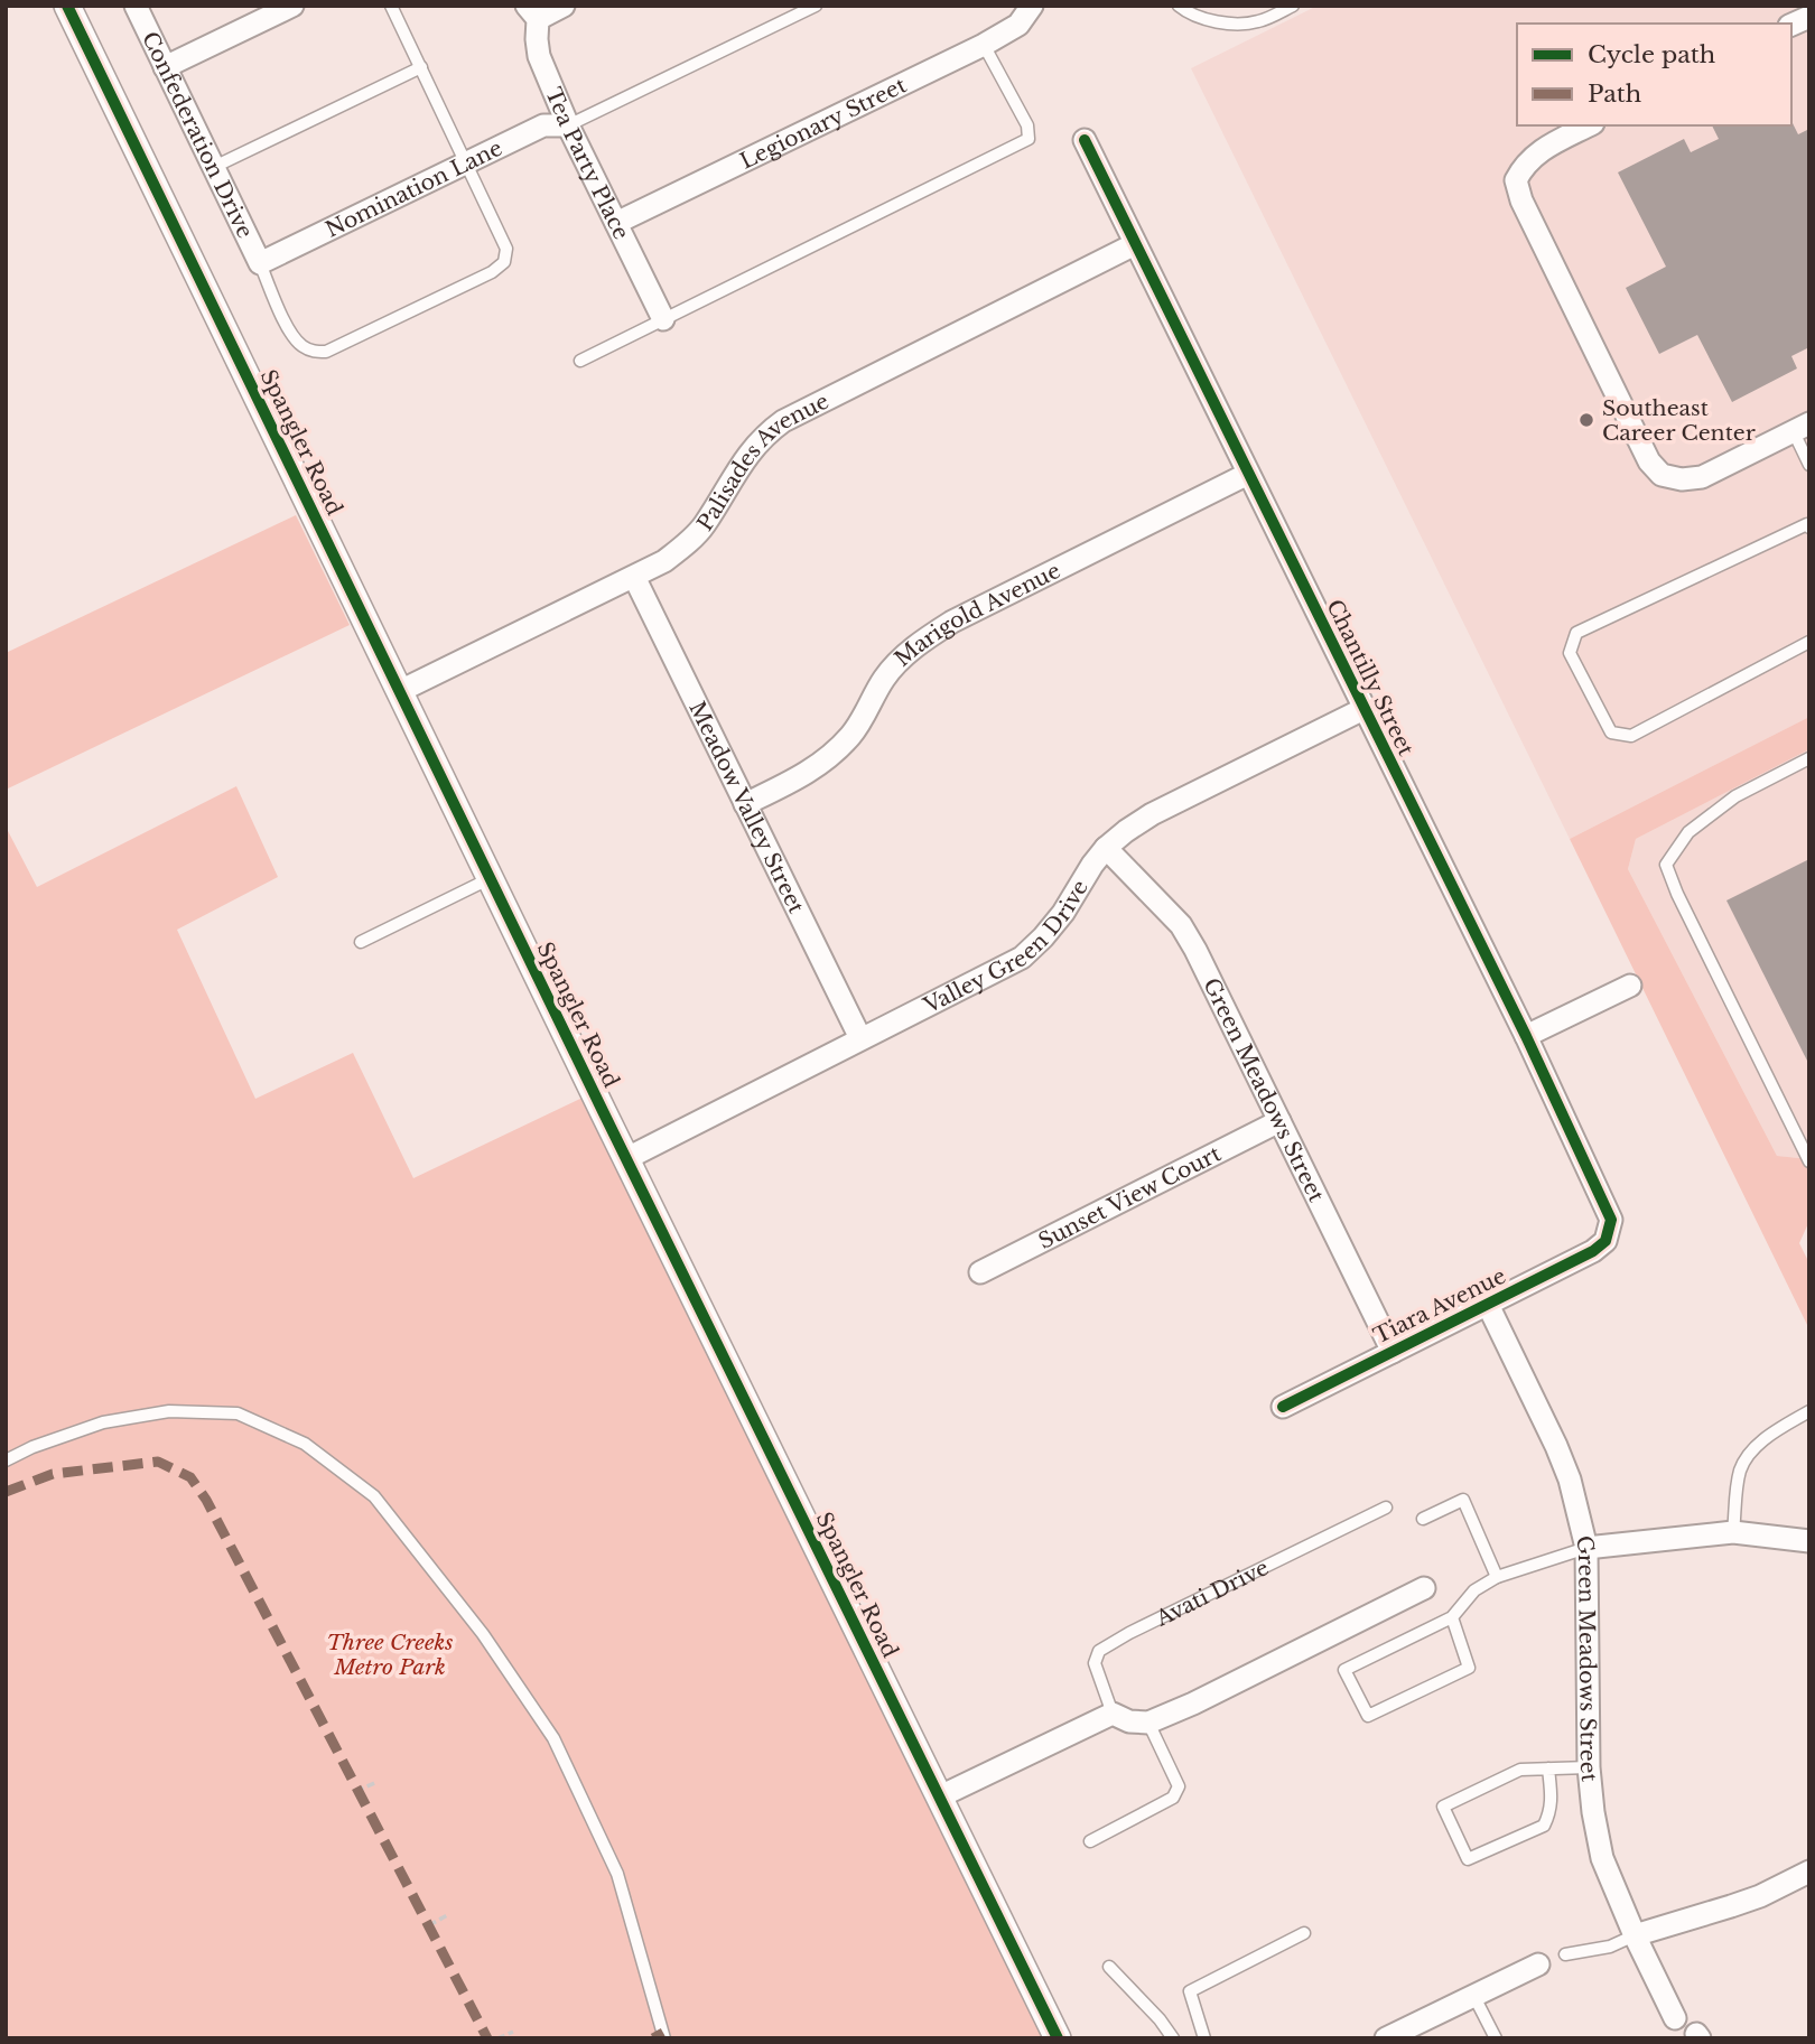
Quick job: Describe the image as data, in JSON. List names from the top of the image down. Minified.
{"streets":{"street":["Legionary Street","Confederation Drive","Tea Party Place","Nomination Lane","Spangler Road","Palisades Avenue","Marigold Avenue","Chantilly Street","Meadow Valley Street","Valley Green Drive","Green Meadows Street","Sunset View Court","Tiara Avenue"],"lane":["Avati Drive"]},"crossings":[["Legionary Street","Tea Party Place"],["Confederation Drive","Nomination Lane"],["Tea Party Place","Nomination Lane"],["Spangler Road","Palisades Avenue"],["Spangler Road","Valley Green Drive"],["Palisades Avenue","Chantilly Street"],["Palisades Avenue","Meadow Valley Street"],["Marigold Avenue","Chantilly Street"],["Marigold Avenue","Meadow Valley Street"],["Chantilly Street","Valley Green Drive"],["Chantilly Street","Tiara Avenue"],["Meadow Valley Street","Valley Green Drive"],["Valley Green Drive","Green Meadows Street"],["Green Meadows Street","Sunset View Court"],["Green Meadows Street","Tiara Avenue"]],"parks":["Three Creeks Metro Park"],"places":["Southeast Career Center"],"legend":["Cycle path","Path"]}
